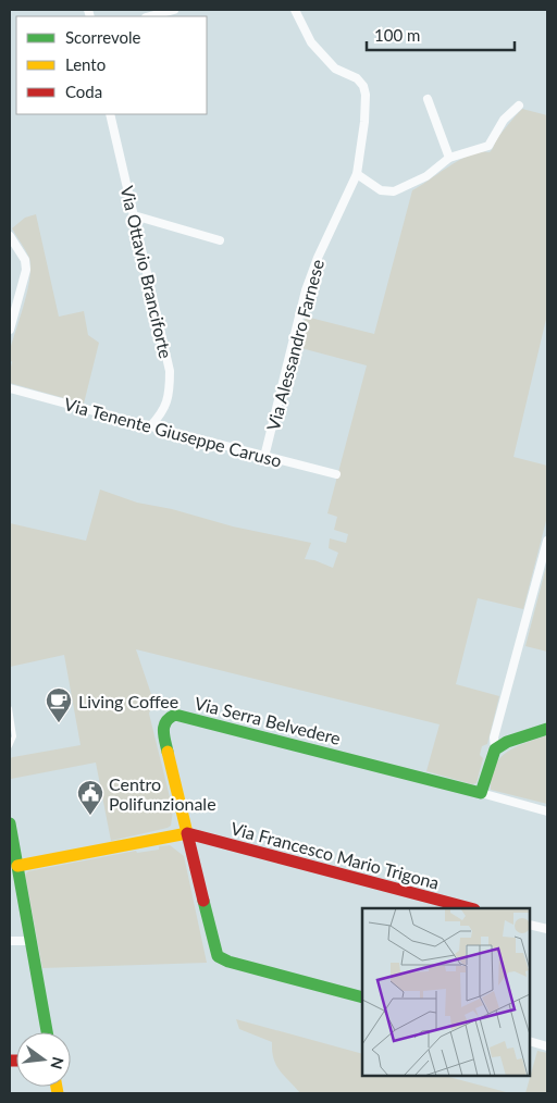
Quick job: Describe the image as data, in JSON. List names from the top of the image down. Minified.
{"streets":{"street":["Via Ottavio Branciforte","Via Alessandro Farnese","Via Tenente Giuseppe Caruso","Via Serra Belvedere","Via Francesco Mario Trigona"]},"crossings":[["Via Ottavio Branciforte","Via Tenente Giuseppe Caruso"],["Via Alessandro Farnese","Via Tenente Giuseppe Caruso"],["Via Serra Belvedere","Via Francesco Mario Trigona"]],"places":{"cafe":["Living Coffee"],"public building":["Centro Polifunzionale"]},"legend":["Scorrevole","Lento","Coda"],"scale_bar":"100 m","north":"right"}
